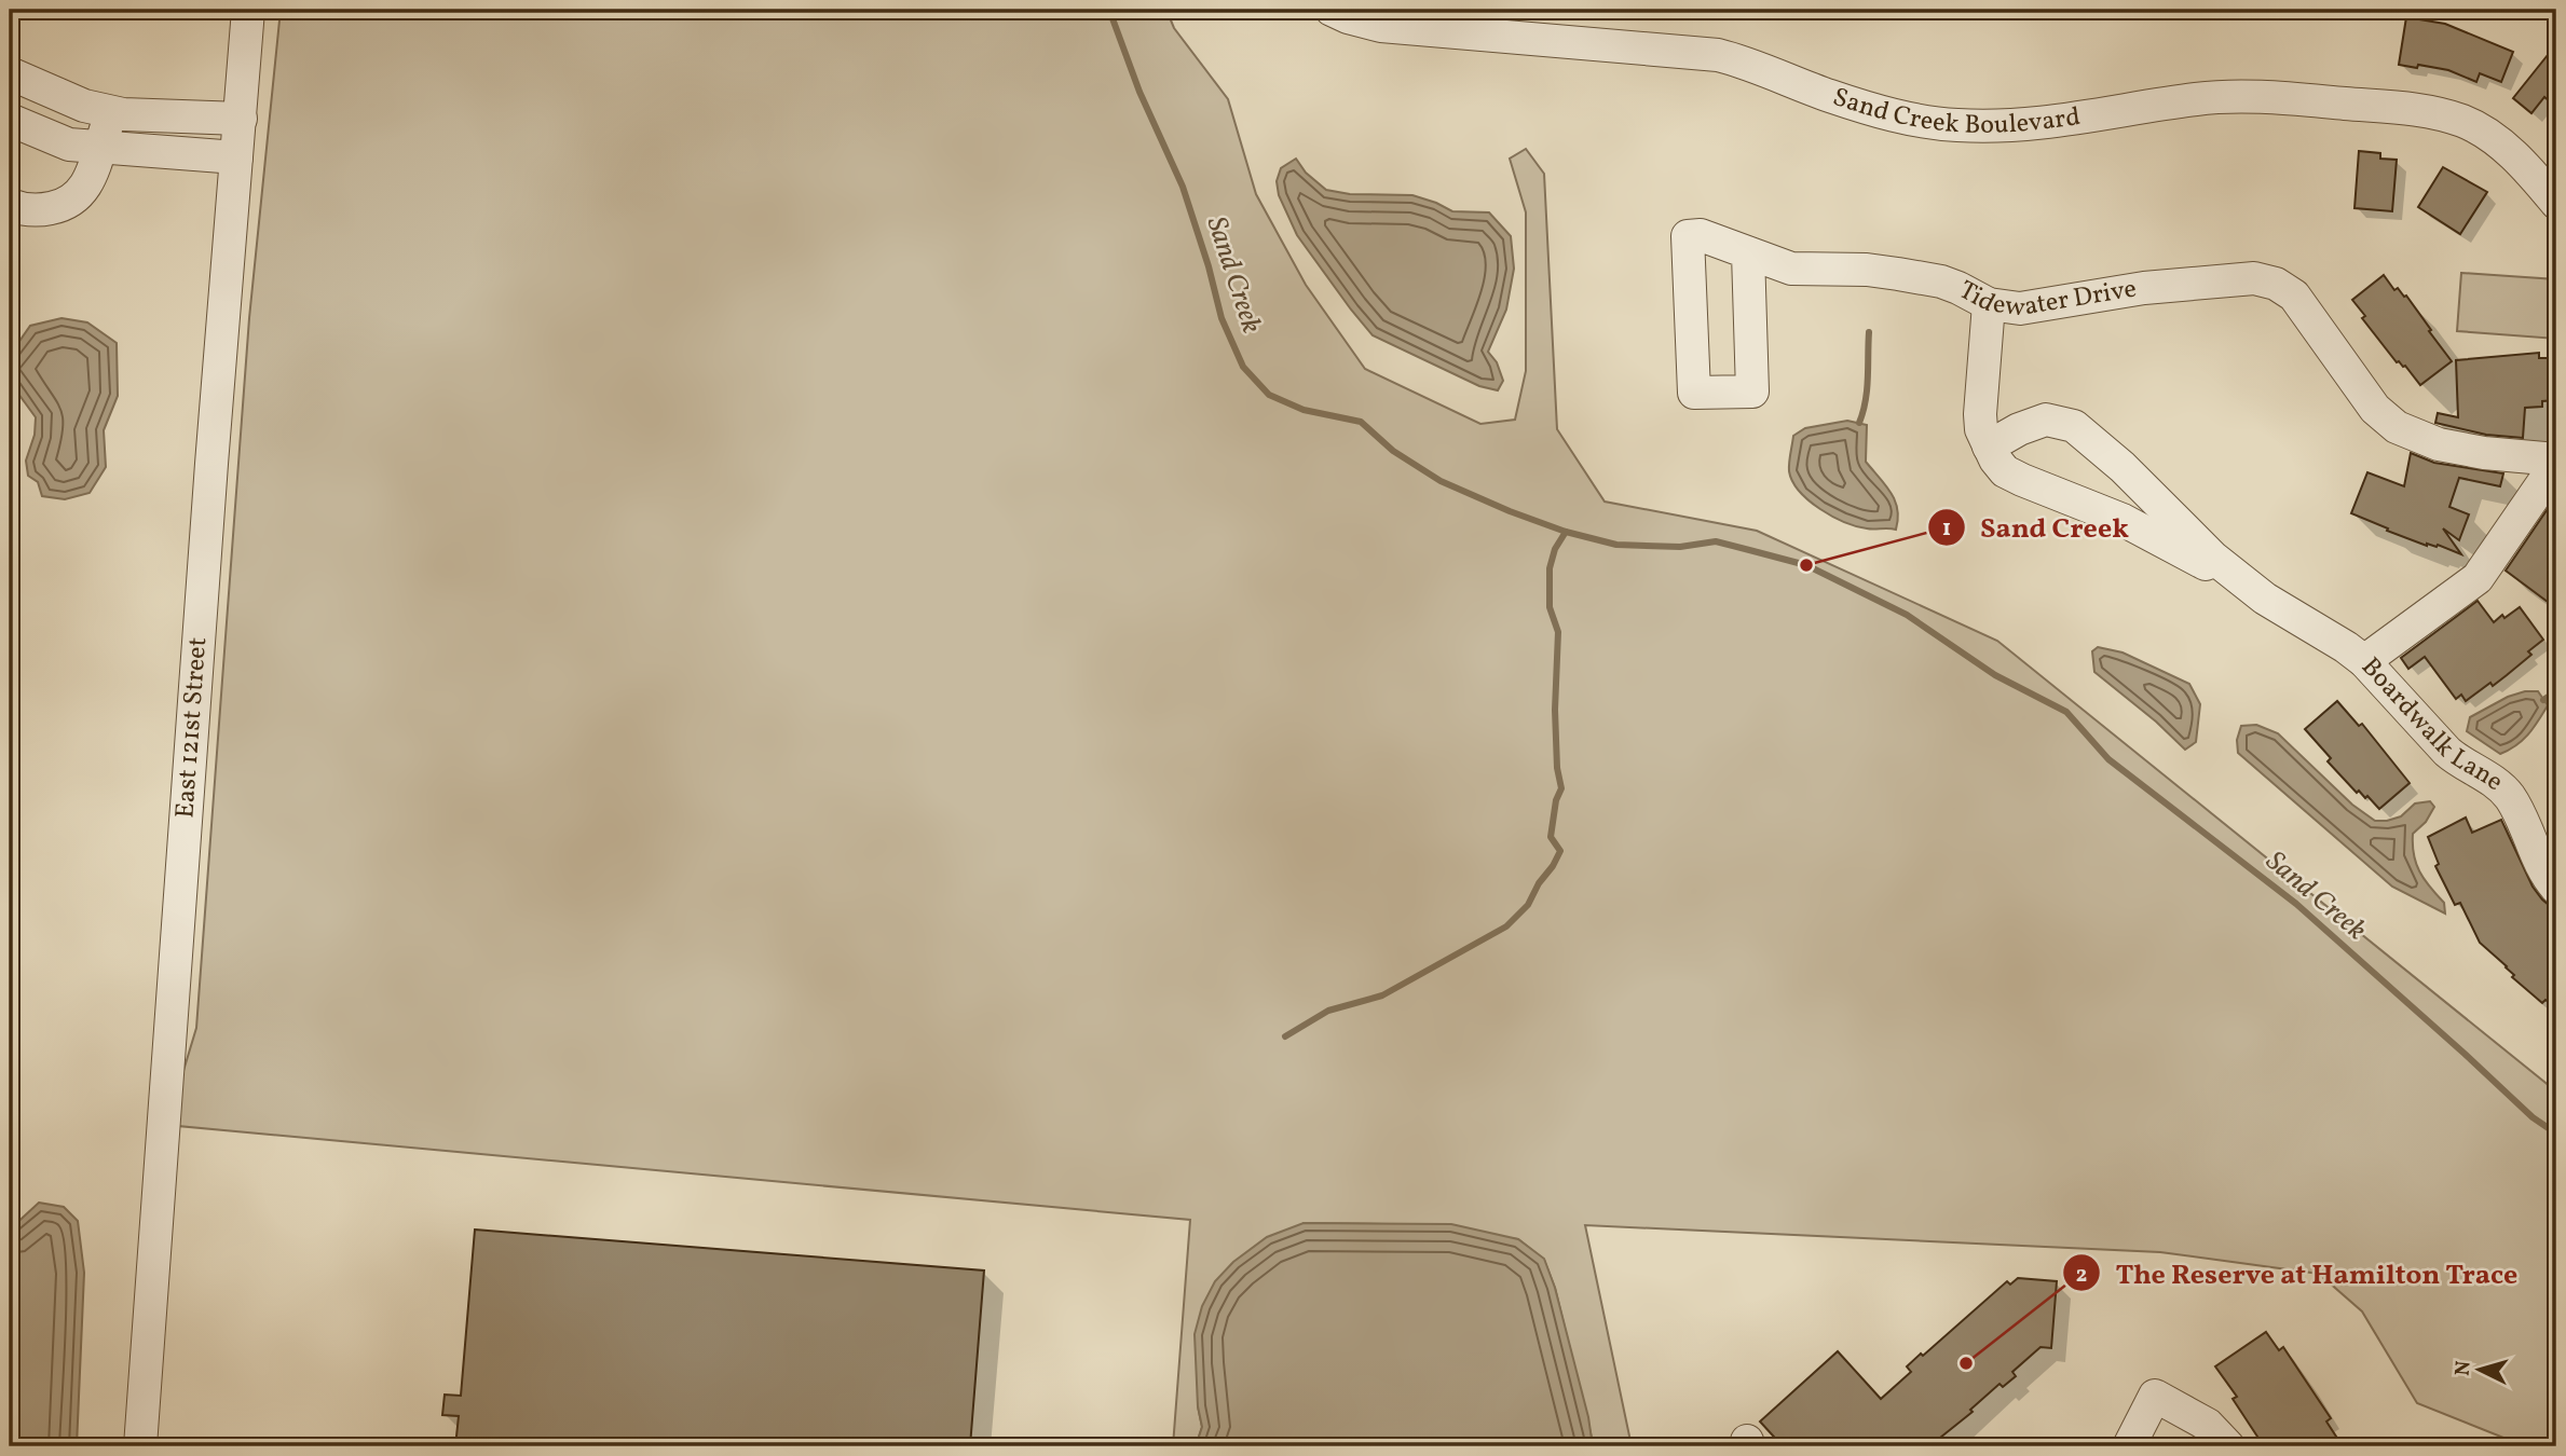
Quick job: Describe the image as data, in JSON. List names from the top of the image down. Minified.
{"streets":{"street":["Sand Creek Boulevard","Tidewater Drive","Boardwalk Lane","East 121st Street"]},"crossings":[["Tidewater Drive","Boardwalk Lane"]],"water":["Sand Creek"],"places":["Sand Creek","The Reserve at Hamilton Trace"],"north":"left"}
